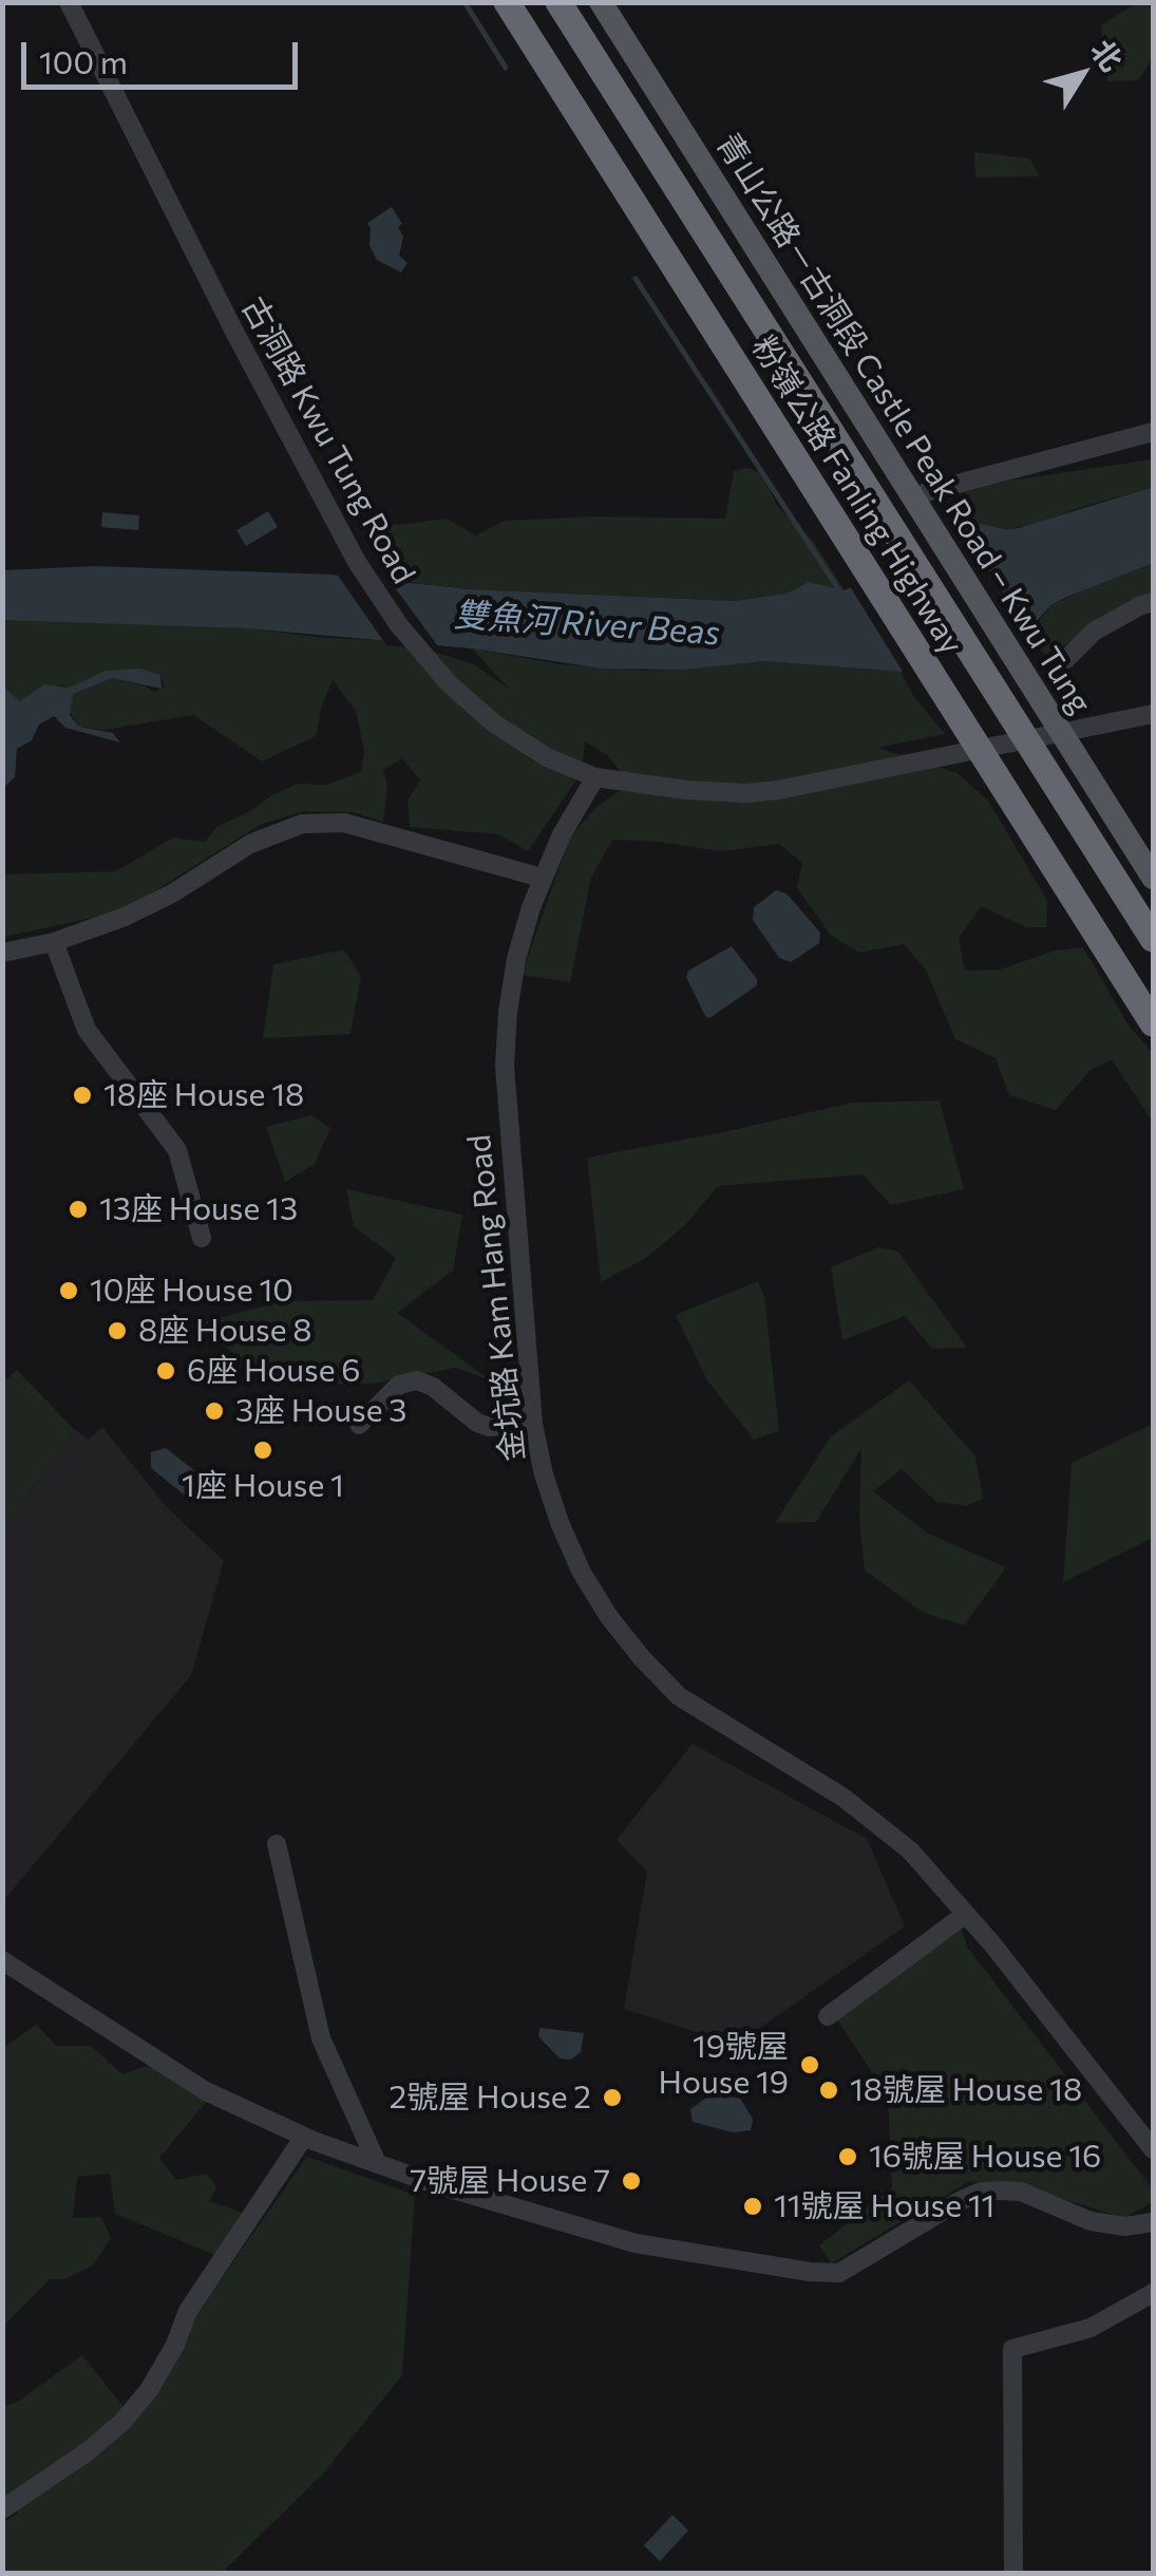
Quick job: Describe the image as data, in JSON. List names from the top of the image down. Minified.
{"streets":{"highway":["粉嶺公路 Fanling Highway"],"main road":["青山公路－古洞段 Castle Peak Road – Kwu Tung"],"street":["古洞路 Kwu Tung Road","金坑路 Kam Hang Road"]},"crossings":[["古洞路 Kwu Tung Road","金坑路 Kam Hang Road"]],"water":["雙魚河 River Beas"],"places":["18座 House 18","13座 House 13","10座 House 10","8座 House 8","6座 House 6","3座 House 3","1座 House 1","19號屋 House 19","18號屋 House 18","2號屋 House 2","16號屋 House 16","7號屋 House 7","11號屋 House 11"],"scale_bar":"100 m","north":"top right"}
